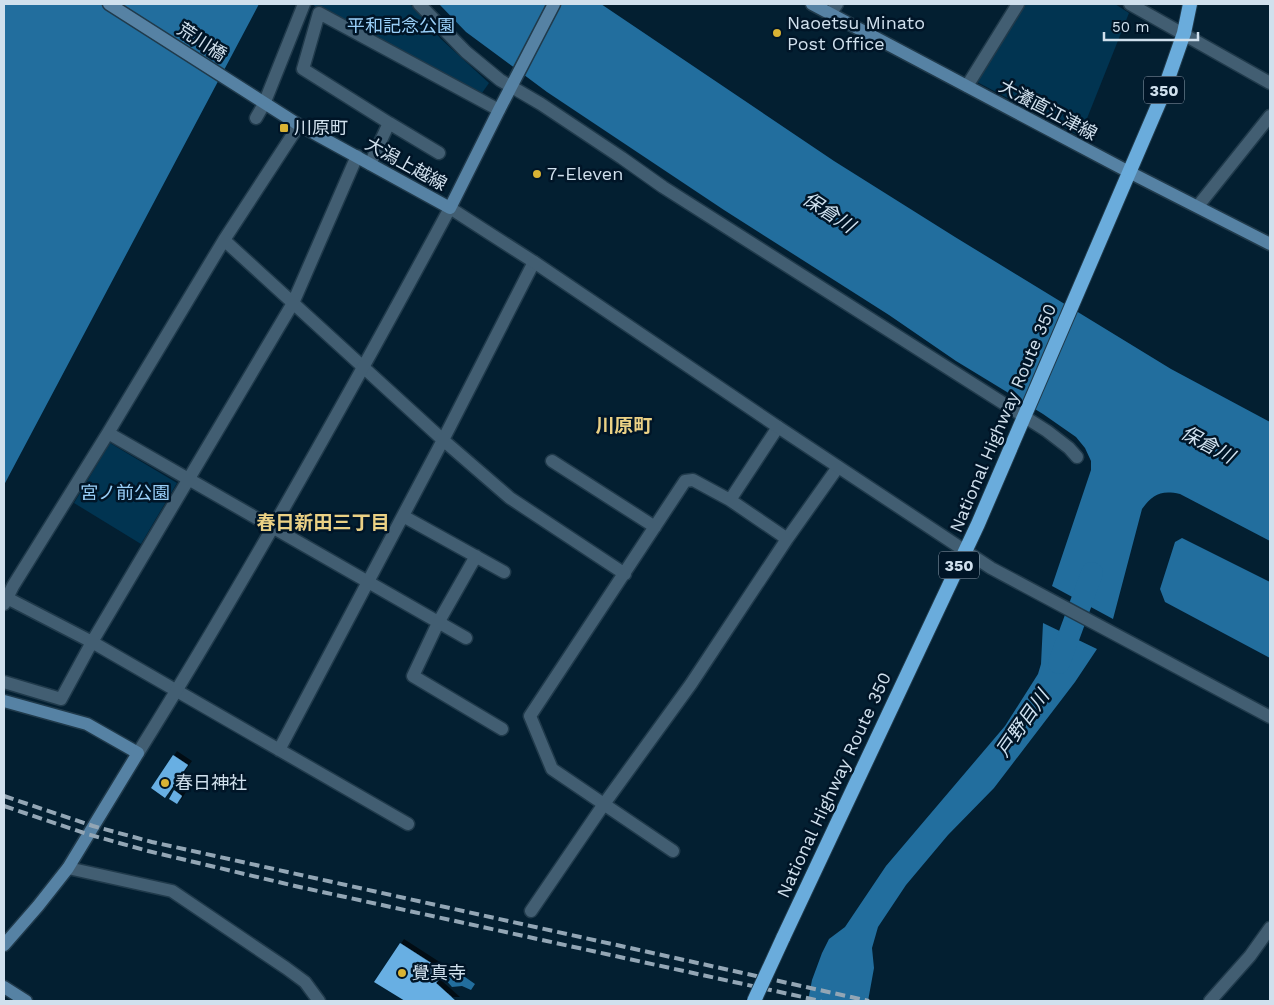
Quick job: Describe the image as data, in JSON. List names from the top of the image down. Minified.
{"streets":{"highway":["350","National Highway Route 350"],"main road":["荒川橋","大瀁直江津線","大潟上越線"]},"crossings":[["荒川橋","大潟上越線"],["大瀁直江津線","National Highway Route 350"]],"districts":["川原町","春日新田三丁目"],"water":["保倉川","戸野目川"],"parks":["平和記念公園","宮ノ前公園"],"places":{"other":["Naoetsu Minato Post Office","7-Eleven","春日神社","覺真寺"],"transit":["川原町"]},"scale_bar":"50 m"}
